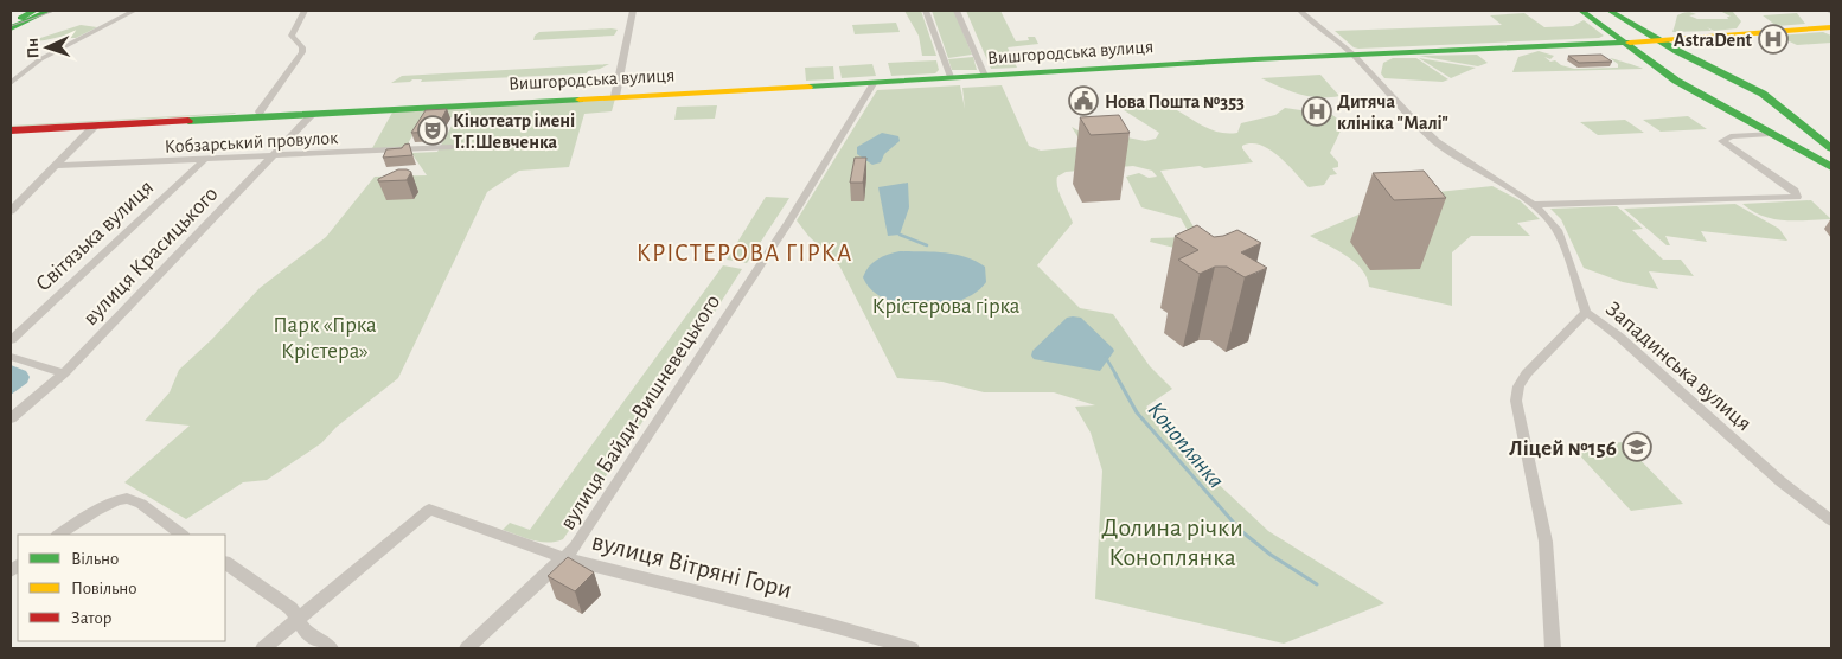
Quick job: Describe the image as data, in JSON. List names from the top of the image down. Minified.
{"streets":{"main road":["Вишгородська вулиця"],"street":["Кобзарський провулок","Світязька вулиця","вулиця Красицького","Западинська вулиця","вулиця Байди-Вишневецького","вулиця Вітряні Гори"]},"crossings":[["Вишгородська вулиця","вулиця Красицького"],["Вишгородська вулиця","Западинська вулиця"],["Вишгородська вулиця","вулиця Байди-Вишневецького"],["Кобзарський провулок","Світязька вулиця"],["Кобзарський провулок","вулиця Красицького"],["вулиця Байди-Вишневецького","вулиця Вітряні Гори"]],"districts":["КРІСТЕРОВА ГІРКА"],"water":["Коноплянка"],"parks":["Крістерова гірка","Парк «Гірка Крістера»","Долина річки Коноплянка"],"places":{"hospital":["AstraDent","Дитяча клініка \"Малі\""],"public building":["Нова Пошта №353"],"theatre":["Кінотеатр імені Т.Г.Шевченка"],"school or university":["Ліцей №156"]},"legend":["Вільно","Повільно","Затор"],"north":"left"}
